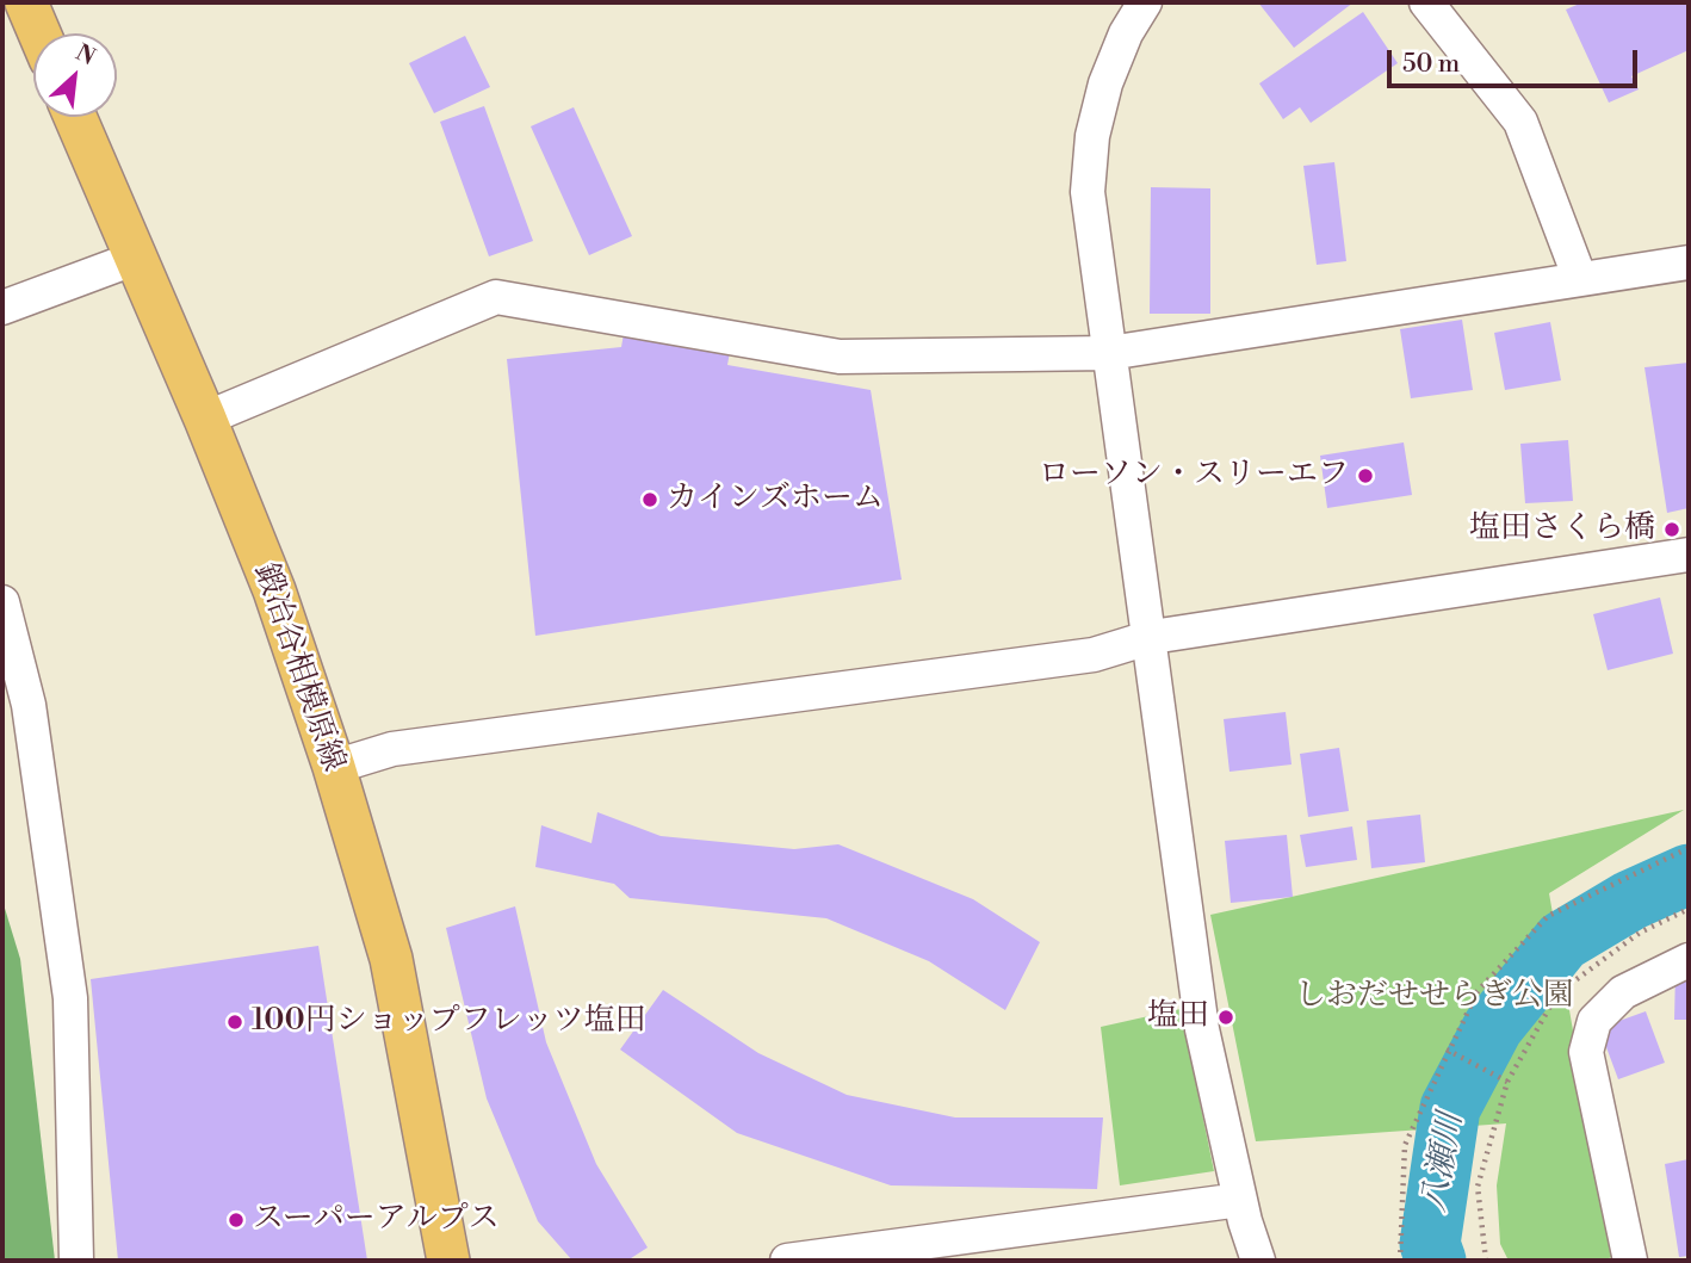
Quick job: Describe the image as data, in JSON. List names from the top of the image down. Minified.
{"streets":{"main road":["鍛冶谷相模原線"]},"water":["八瀬川"],"parks":["しおだせせらぎ公園"],"places":["ローソン・スリーエフ","カインズホーム","塩田さくら橋","塩田","100円ショップフレッツ塩田","スーパーアルプス"],"scale_bar":"50 m","north":"top right"}
